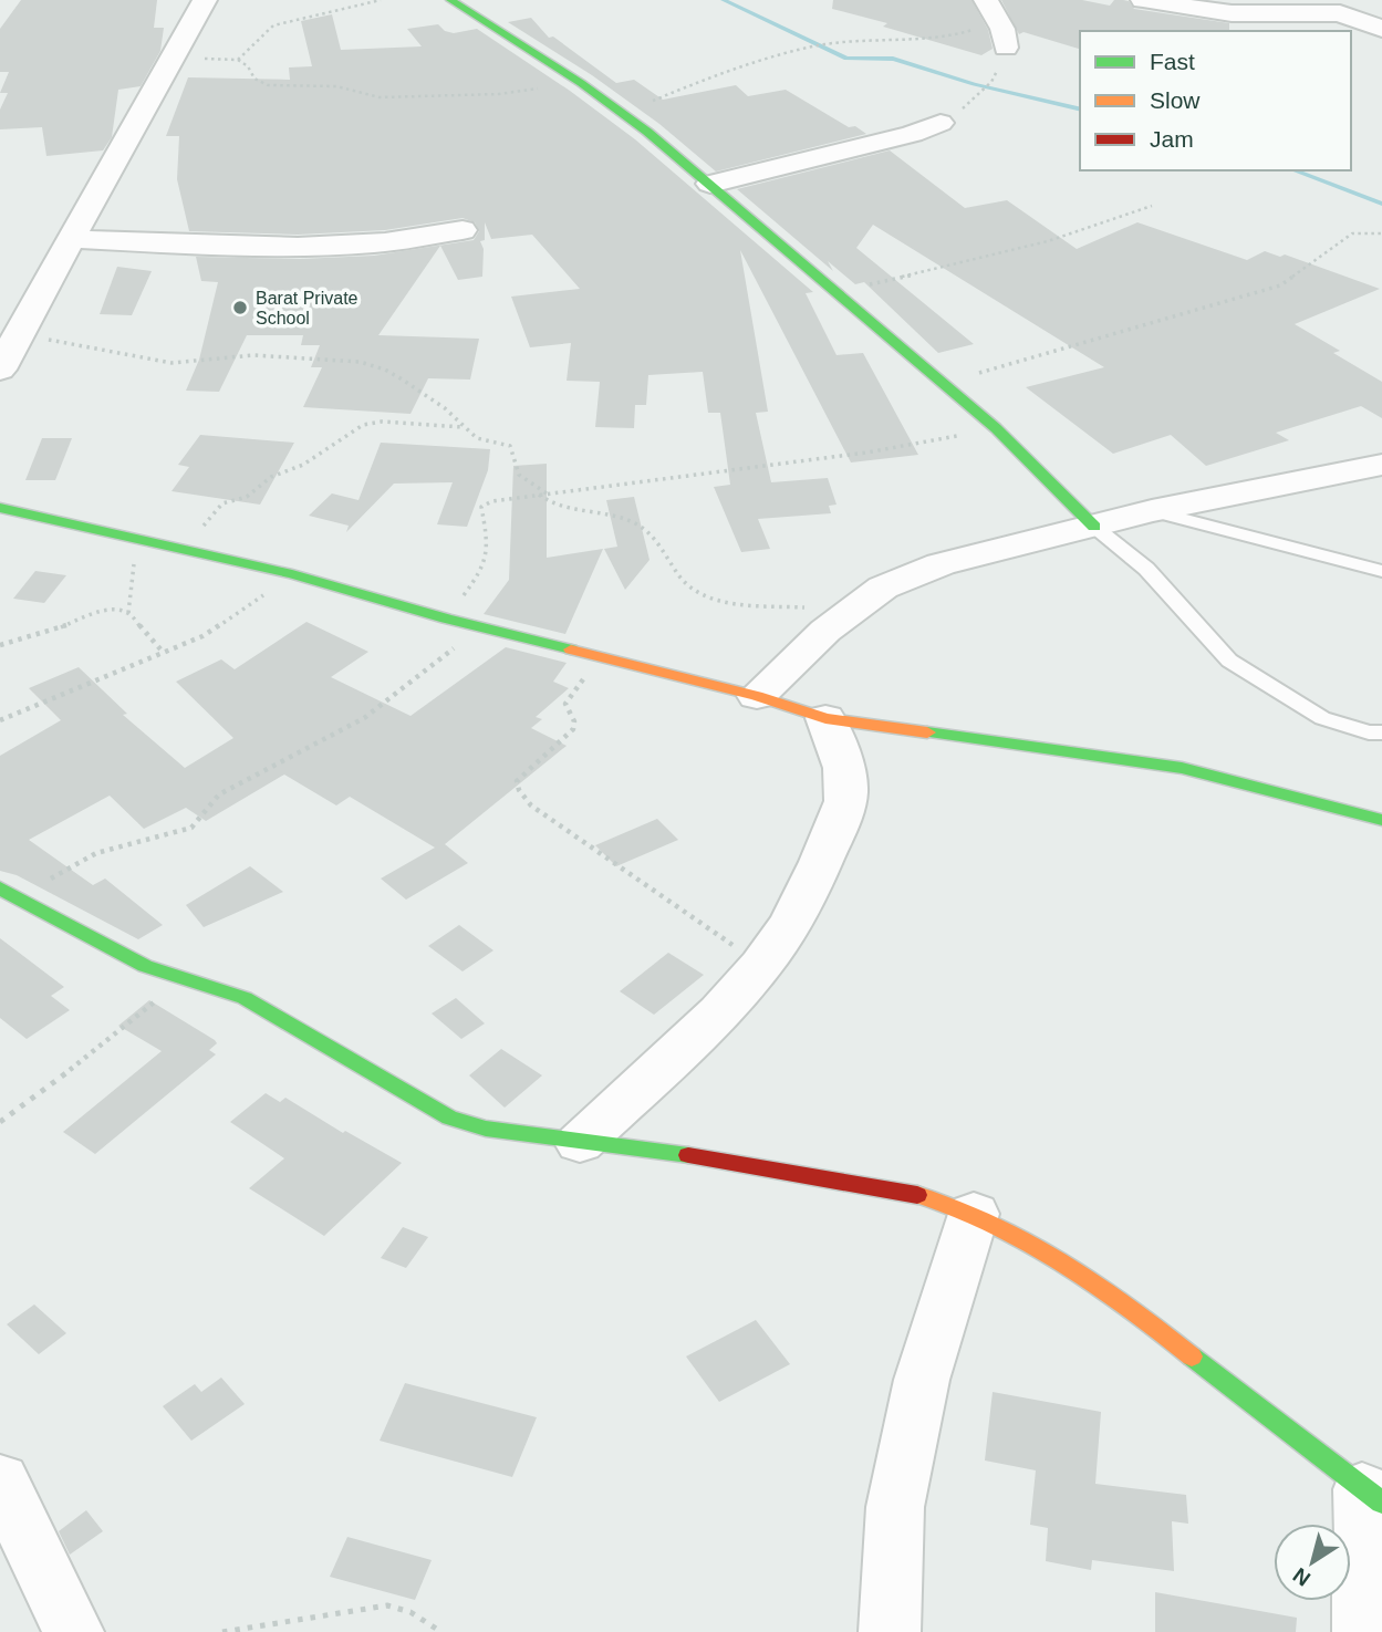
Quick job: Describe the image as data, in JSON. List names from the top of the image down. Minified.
{"places":["Barat Private School"],"legend":["Fast","Slow","Jam"],"north":"bottom left"}
